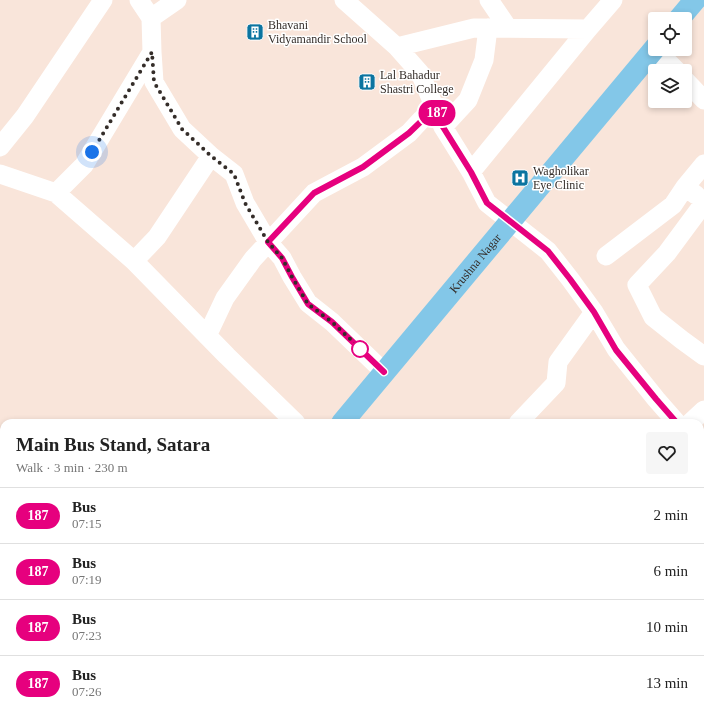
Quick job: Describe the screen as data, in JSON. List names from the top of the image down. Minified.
{"streets":{"main road":["Krushna Nagar"]},"places":{"building":["Bhavani Vidyamandir School","Lal Bahadur Shastri College"],"hospital":["Wagholikar Eye Clinic"]},"lines":["bus line 187"],"page":{"on_map":"187","heading":["Main Bus Stand, Satara","Walk · 3 min · 230 m"],"list":[{"mark":"187","name":"Bus","note":"07:15","value":"2 min"},{"mark":"187","name":"Bus","note":"07:19","value":"6 min"},{"mark":"187","name":"Bus","note":"07:23","value":"10 min"},{"mark":"187","name":"Bus","note":"07:26","value":"13 min"}]}}
